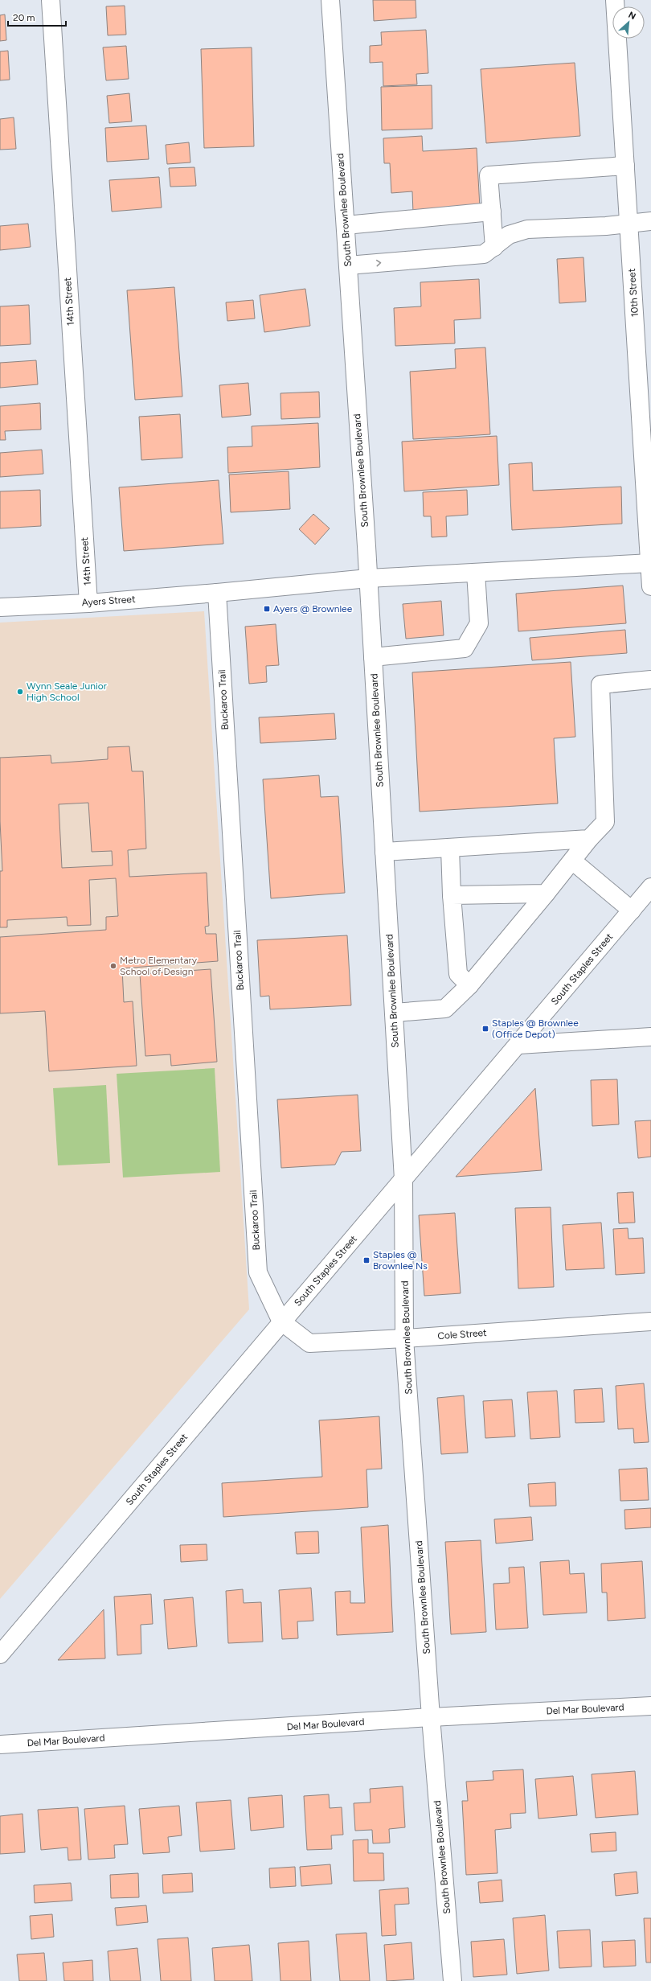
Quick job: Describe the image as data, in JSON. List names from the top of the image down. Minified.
{"streets":{"street":["South Brownlee Boulevard","10th Street","14th Street","Ayers Street","Buckaroo Trail","South Staples Street","Cole Street","Del Mar Boulevard"]},"crossings":[["South Brownlee Boulevard","Ayers Street"],["South Brownlee Boulevard","South Staples Street"],["South Brownlee Boulevard","Cole Street"],["South Brownlee Boulevard","Del Mar Boulevard"],["10th Street","Ayers Street"],["14th Street","Ayers Street"],["Ayers Street","Buckaroo Trail"],["Buckaroo Trail","South Staples Street"],["Buckaroo Trail","Cole Street"],["South Staples Street","Cole Street"]],"places":{"transit":["Ayers @ Brownlee","Staples @ Brownlee (Office Depot)","Staples @ Brownlee Ns"],"other":["Wynn Seale Junior High School","Metro Elementary School of Design"]},"scale_bar":"20 m","north":"top right"}
